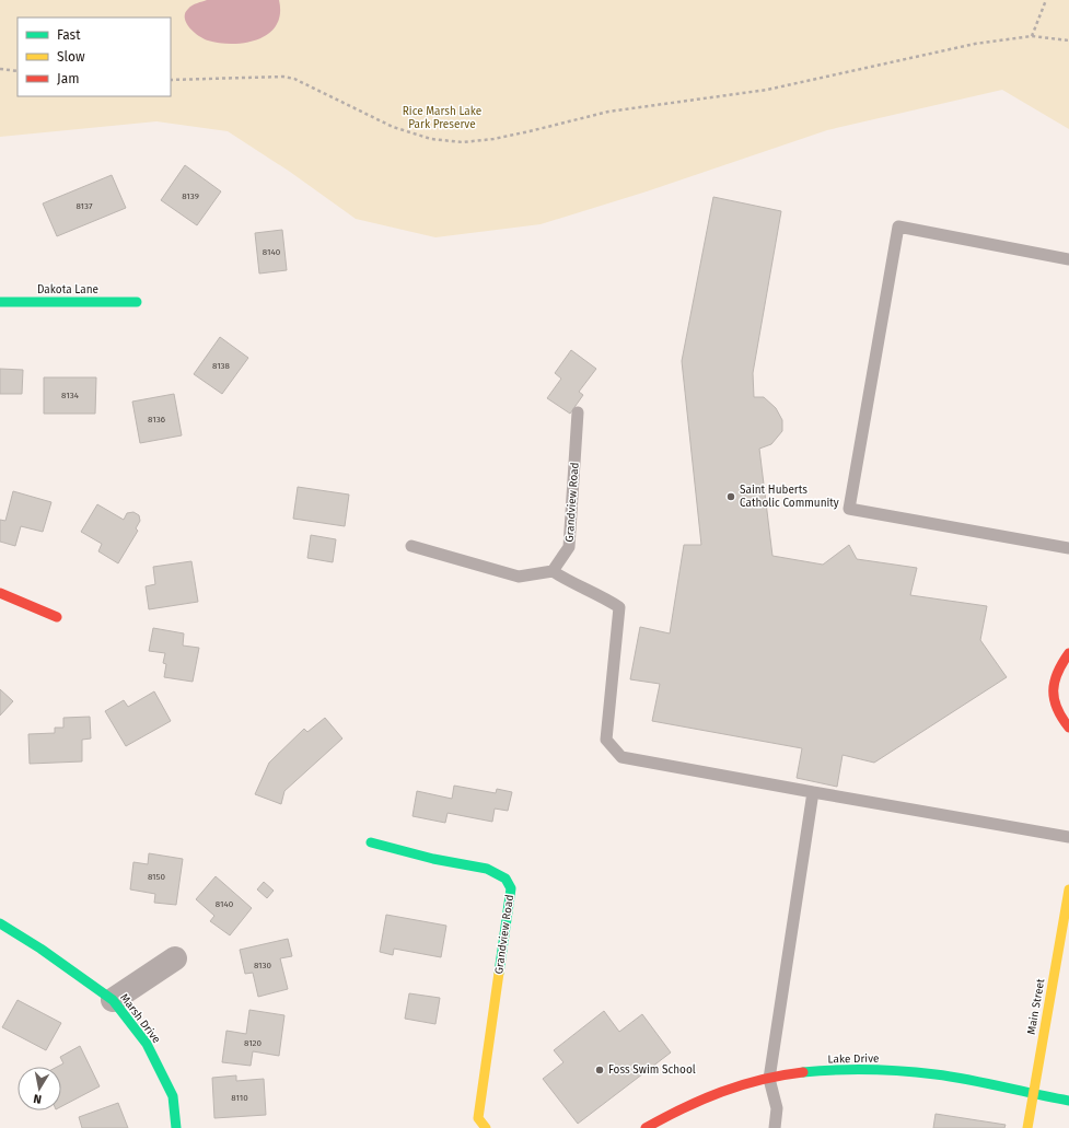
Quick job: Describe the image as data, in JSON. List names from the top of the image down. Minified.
{"streets":{"street":["Dakota Lane","Grandview Road","Main Street","Marsh Drive","Lake Drive"]},"crossings":[["Main Street","Lake Drive"]],"parks":["Rice Marsh Lake Park Preserve"],"places":["Saint Huberts Catholic Community","Foss Swim School"],"house_numbers":["8139","8137","8140","8138","8134","8136","8150","8140","8130","8120","8110"],"legend":["Fast","Slow","Jam"],"north":"bottom"}
